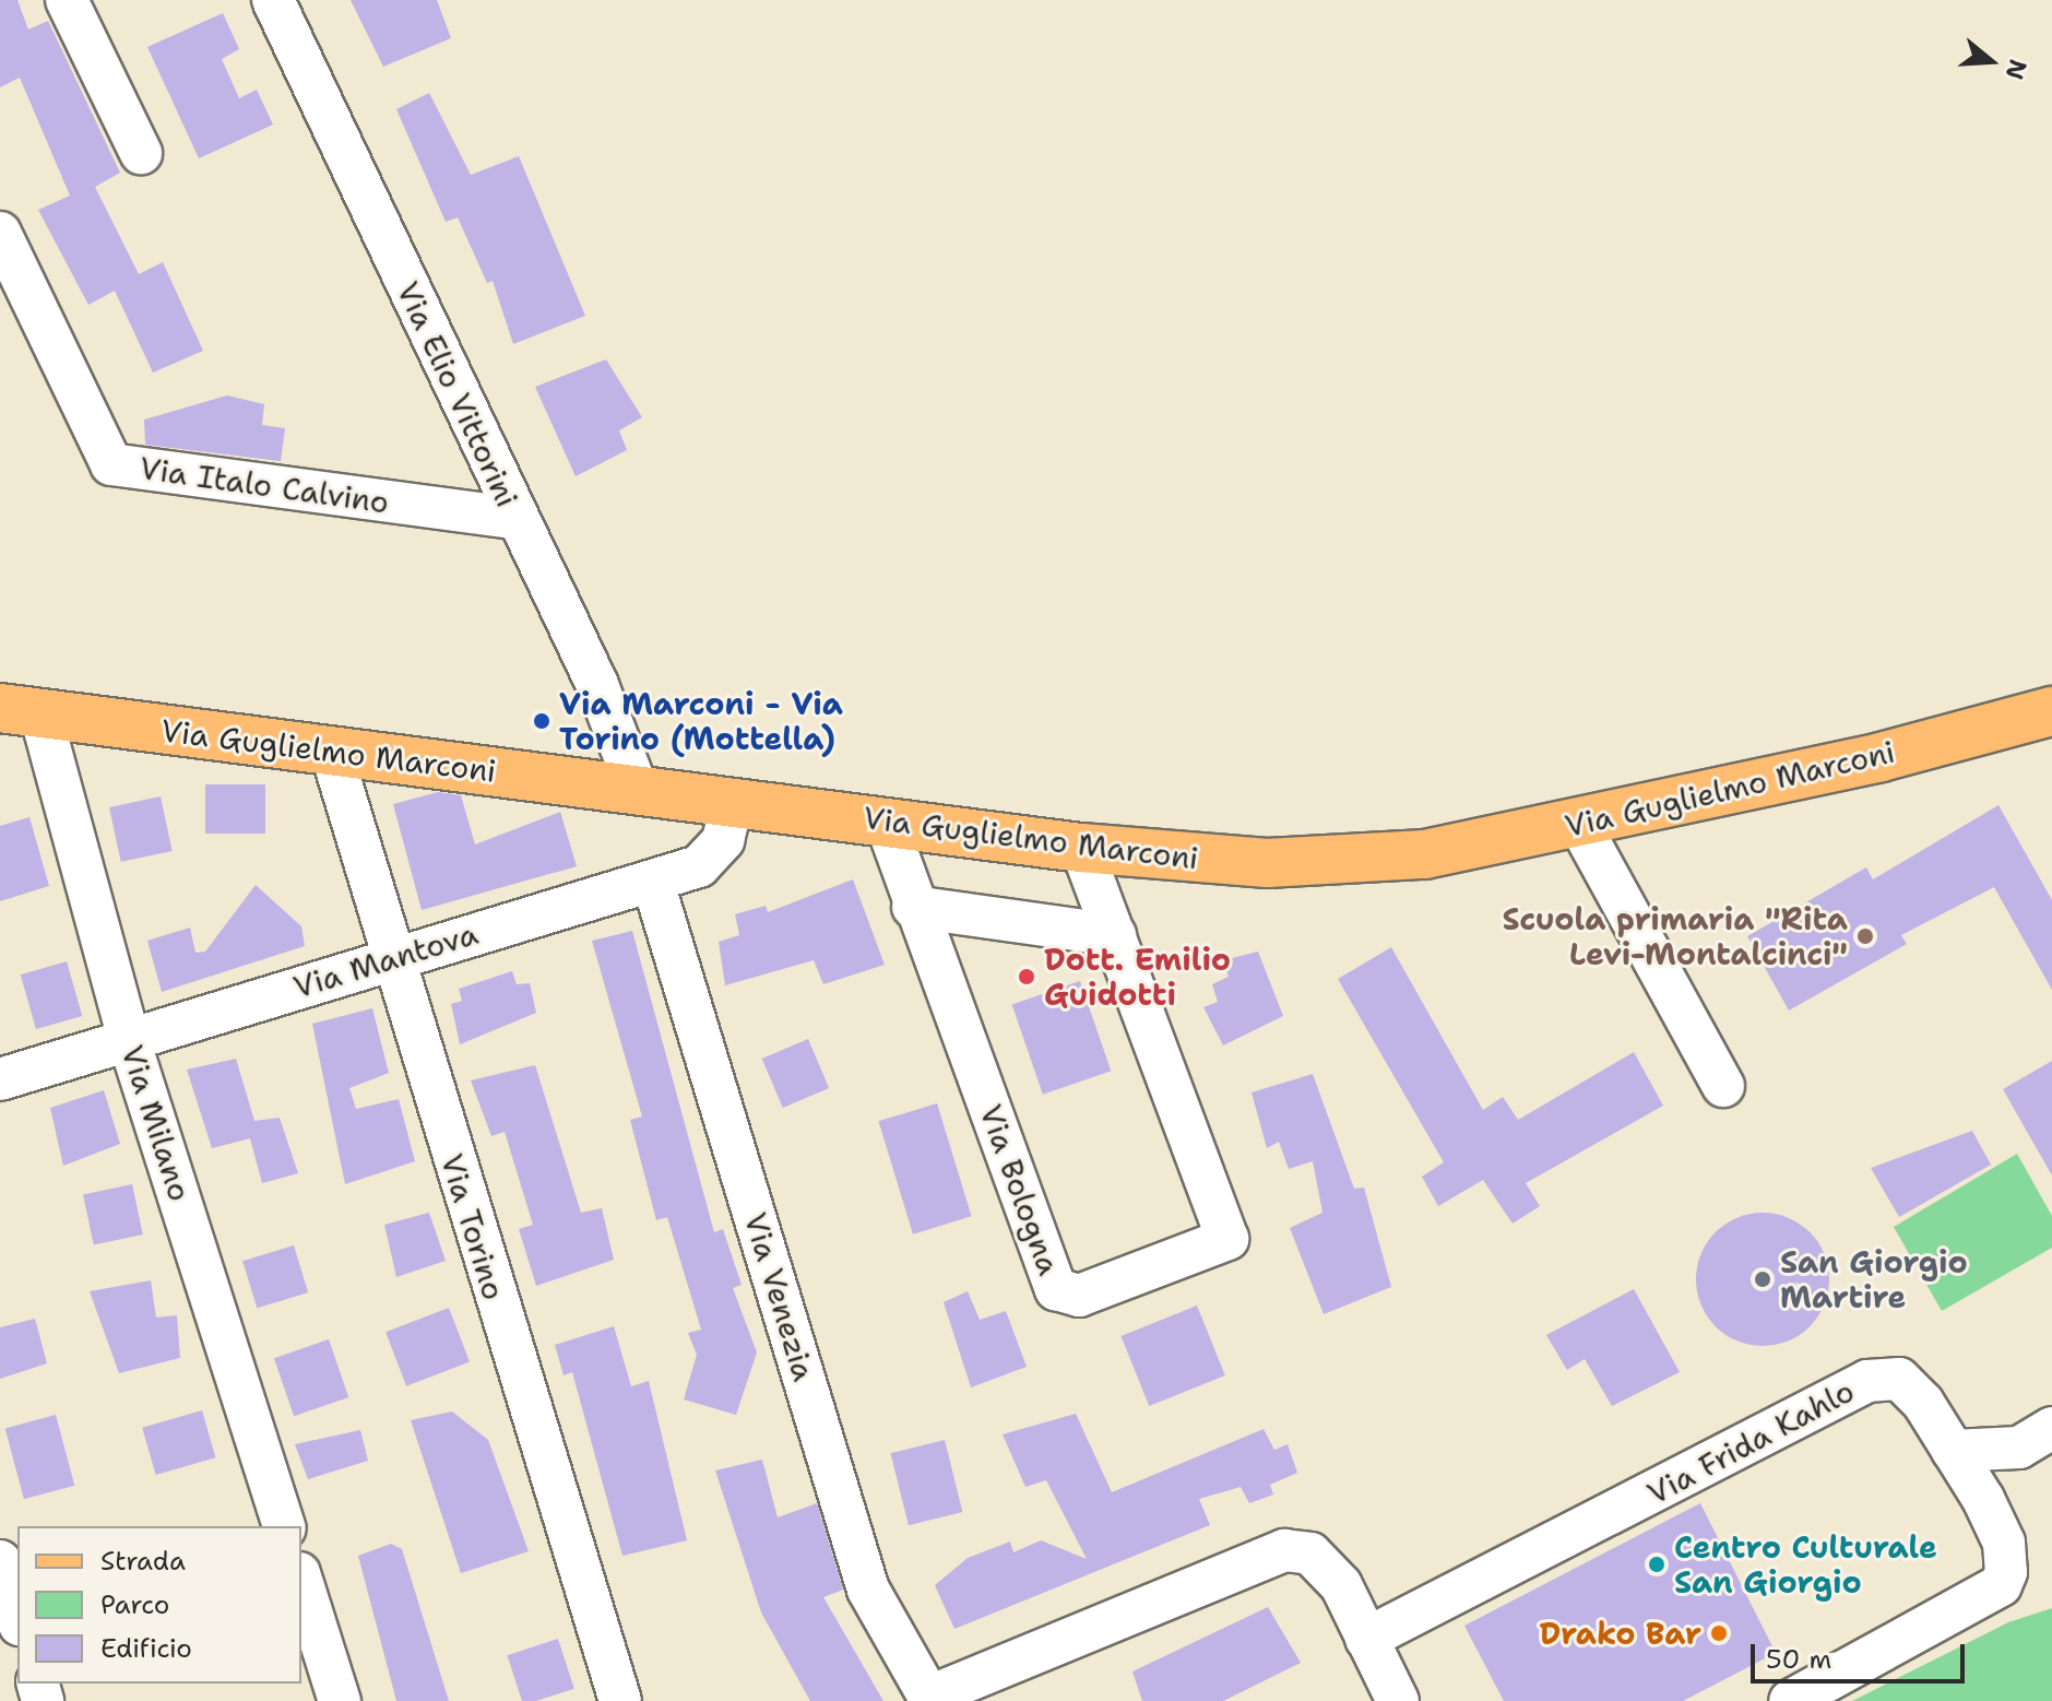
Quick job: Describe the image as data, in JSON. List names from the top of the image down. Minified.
{"streets":{"main road":["Via Guglielmo Marconi"],"street":["Via Elio Vittorini","Via Italo Calvino","Via Mantova","Via Milano","Via Bologna","Via Torino","Via Venezia","Via Frida Kahlo"]},"crossings":[["Via Elio Vittorini","Via Italo Calvino"],["Via Elio Vittorini","Via Guglielmo Marconi"],["Via Guglielmo Marconi","Via Mantova"],["Via Guglielmo Marconi","Via Milano"],["Via Guglielmo Marconi","Via Bologna"],["Via Guglielmo Marconi","Via Torino"],["Via Mantova","Via Milano"],["Via Mantova","Via Torino"],["Via Mantova","Via Venezia"]],"places":["Via Marconi - Via Torino (Mottella)","Scuola primaria \"Rita Levi-Montalcinci\"","Dott. Emilio Guidotti","San Giorgio Martire","Centro Culturale San Giorgio","Drako Bar"],"legend":["Strada","Parco","Edificio"],"scale_bar":"50 m","north":"right"}
